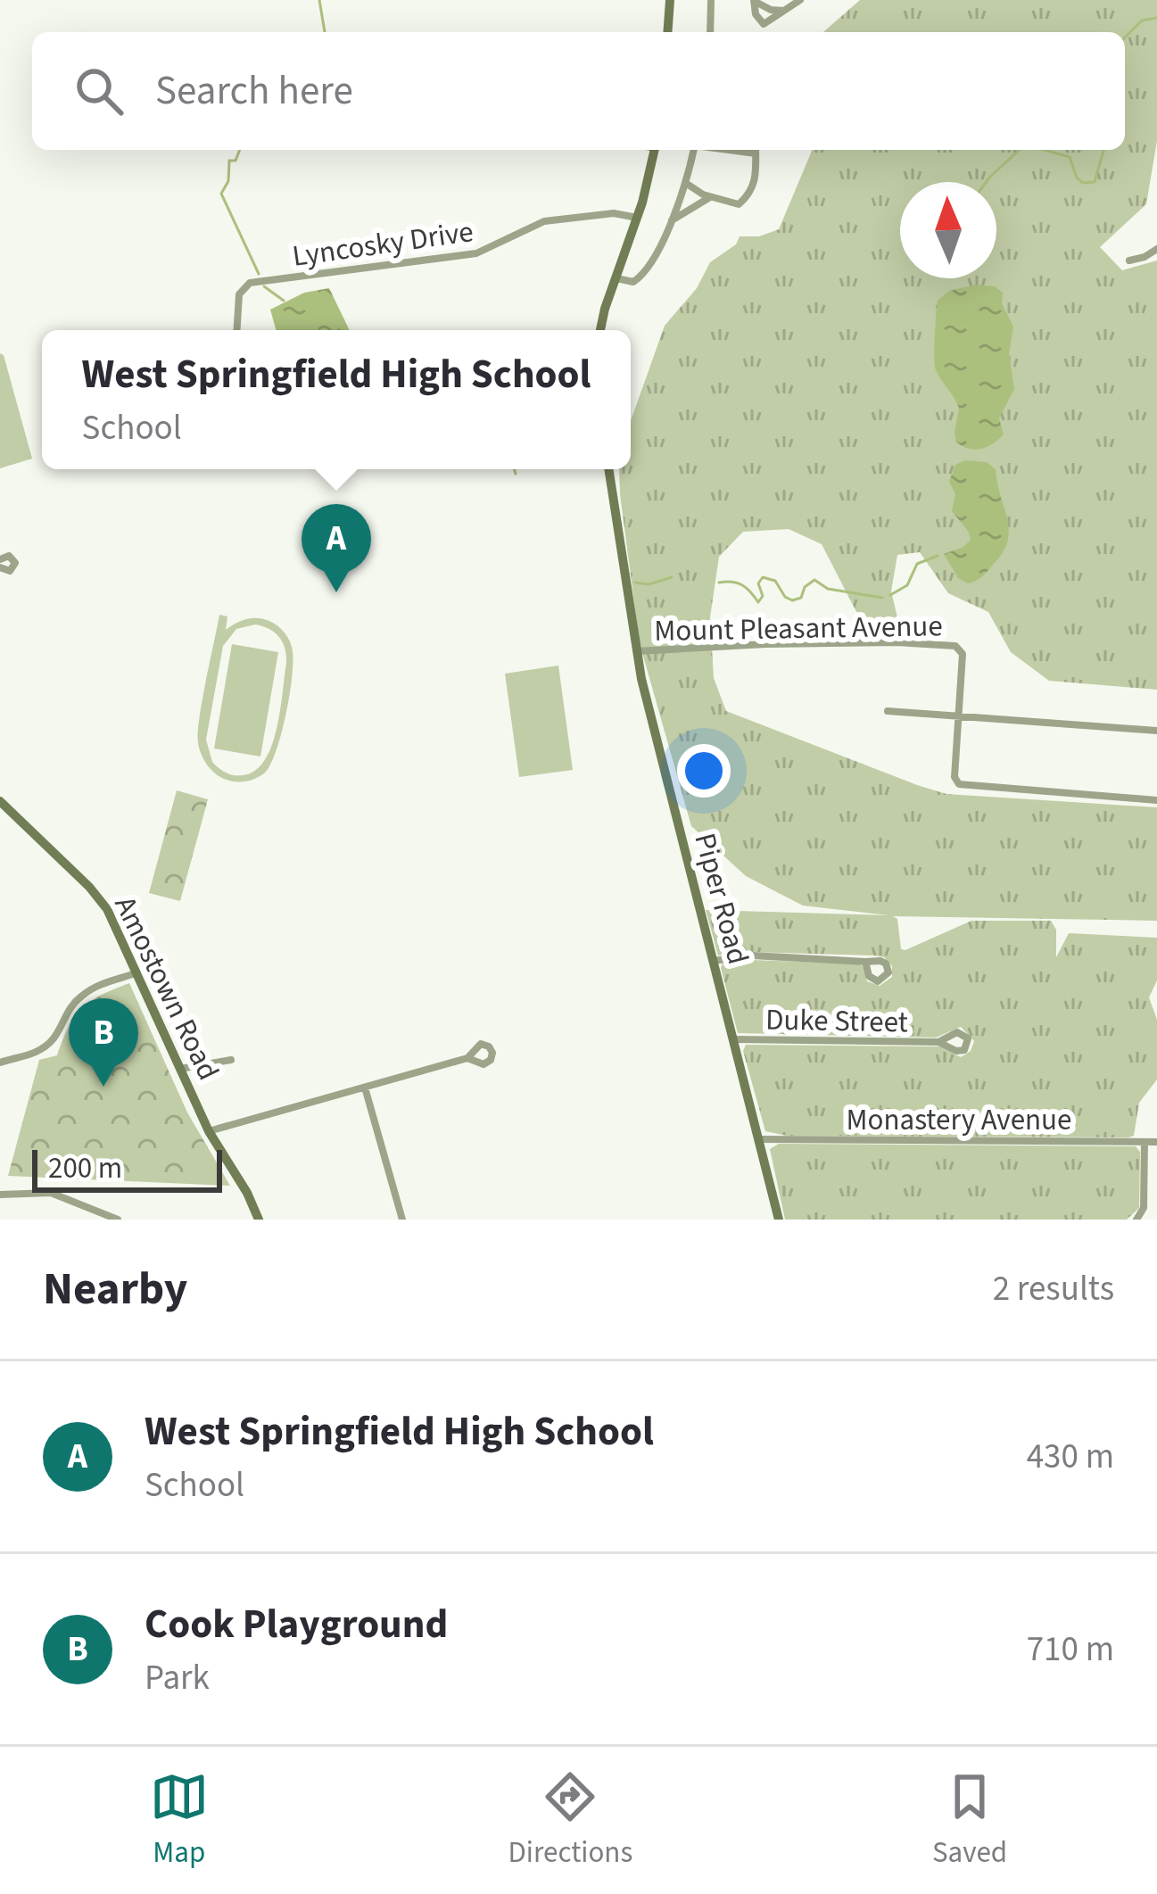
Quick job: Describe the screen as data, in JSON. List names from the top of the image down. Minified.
{"streets":{"main road":["Piper Road","Amostown Road"],"street":["Lyncosky Drive","Mount Pleasant Avenue","Duke Street","Monastery Avenue"]},"crossings":[["Mount Pleasant Avenue","Piper Road"],["Piper Road","Duke Street"],["Piper Road","Monastery Avenue"]],"scale_bar":"200 m","north":"top","page":{"search":"Search here","popup":["West Springfield High School","School"],"pins":["A","B"],"scale":"200 m","heading":["Nearby","2 results"],"list":[{"mark":"A","name":"West Springfield High School","note":"School","value":"430 m"},{"mark":"B","name":"Cook Playground","note":"Park","value":"710 m"}],"nav":["Map","Directions","Saved"]}}
